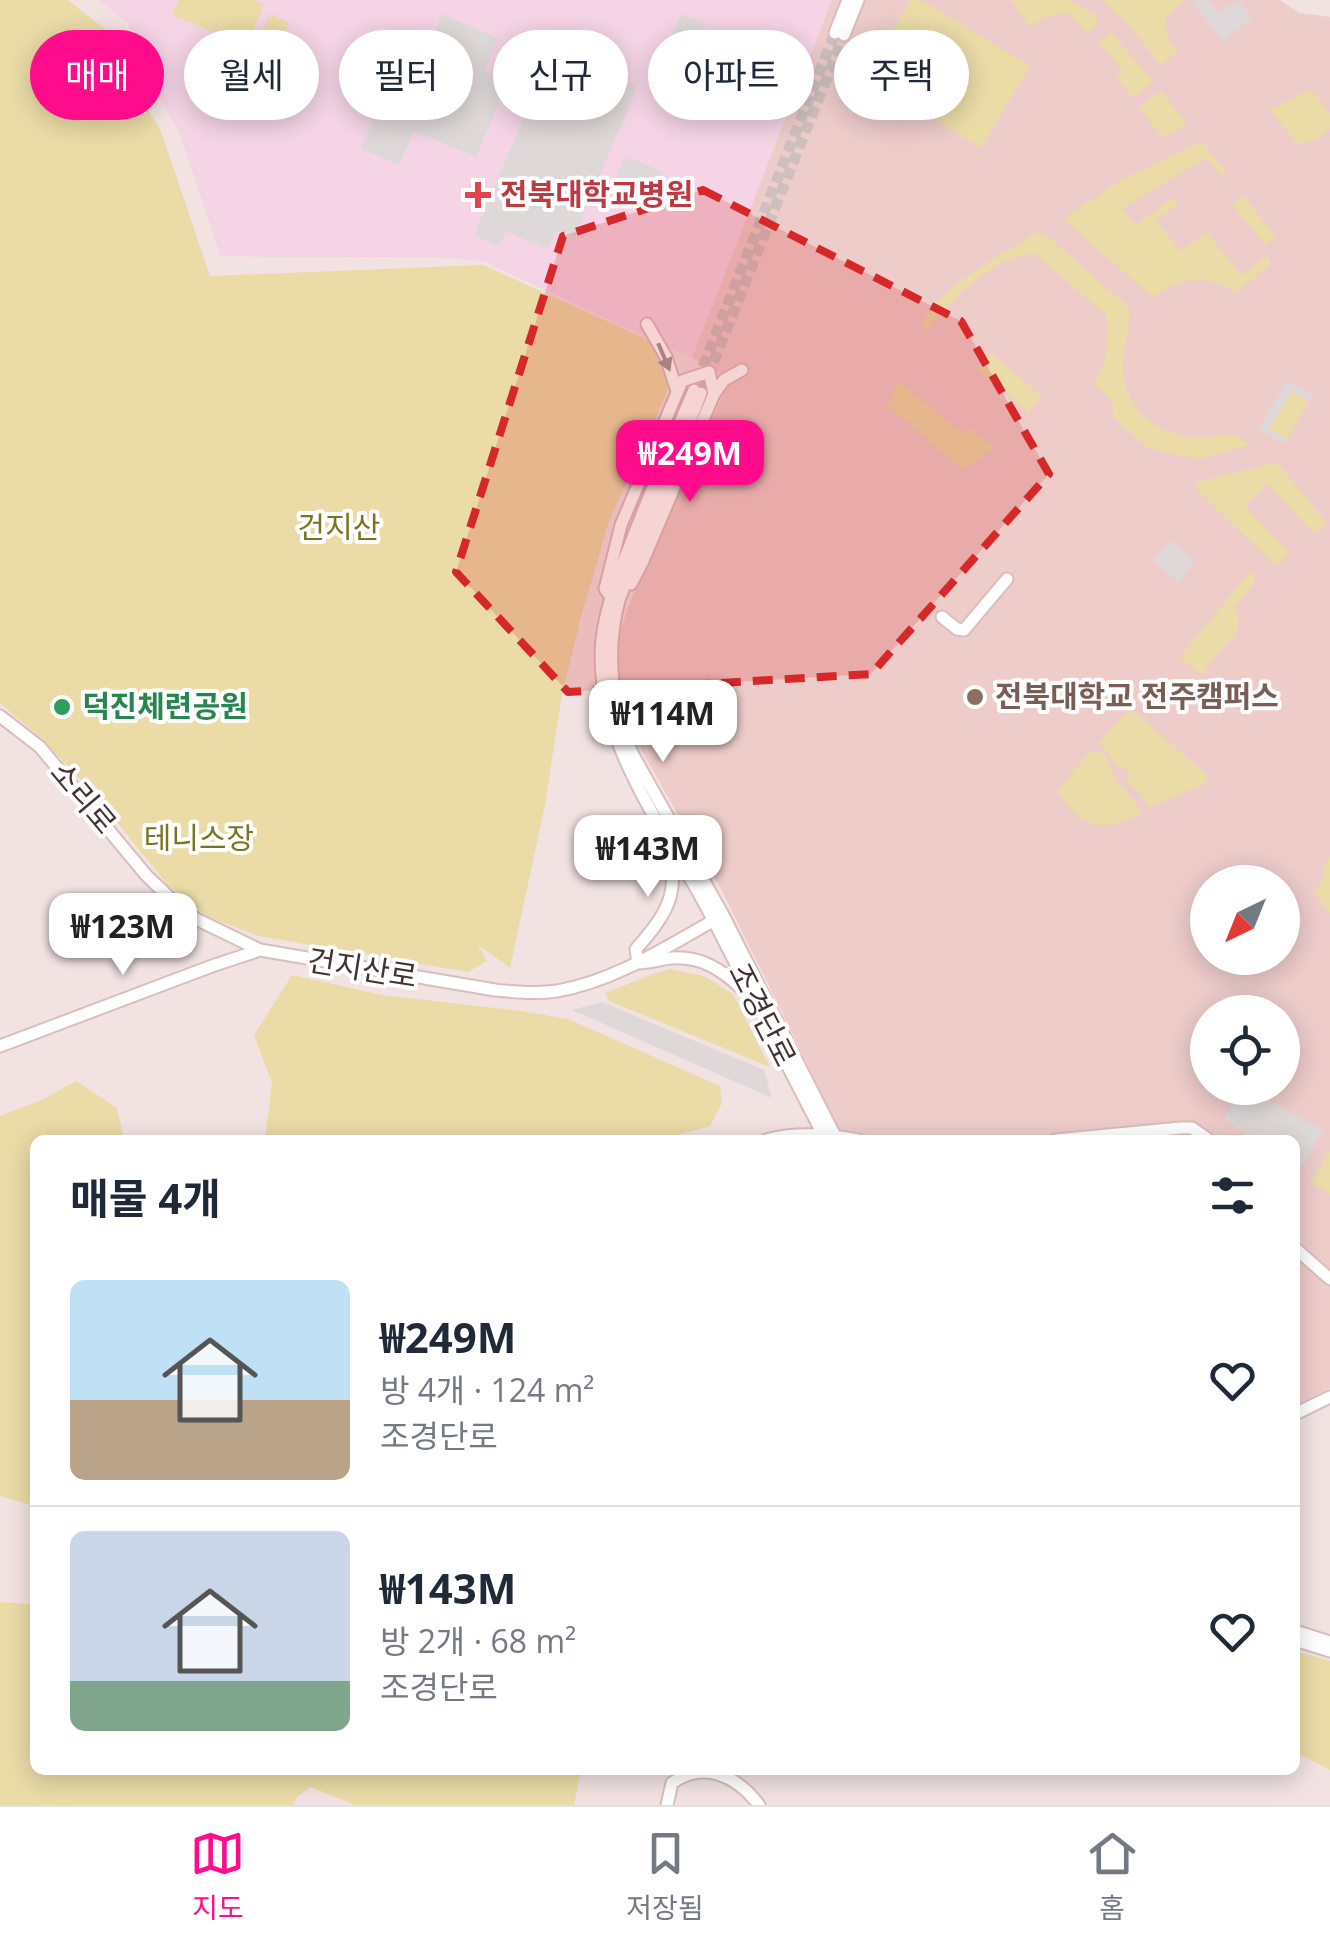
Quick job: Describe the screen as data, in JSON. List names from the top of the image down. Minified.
{"streets":{"street":["소리로","건지산로","조경단로"]},"crossings":[["소리로","건지산로"],["건지산로","조경단로"]],"parks":["건지산","테니스장"],"places":{"health":["전북대학교병원"],"other":["전북대학교 전주캠퍼스","덕진체련공원"]},"north":"bottom left","page":{"chip":["매매","월세","필터","신규","아파트","주택"],"price":["₩249M","₩114M","₩143M","₩123M"],"heading":"매물 4개","list":[{"name":"₩249M","note":"방 4개 · 124 m² · 조경단로"},{"name":"₩143M","note":"방 2개 · 68 m² · 조경단로"}],"tabs":["지도","저장됨","홈"]}}
